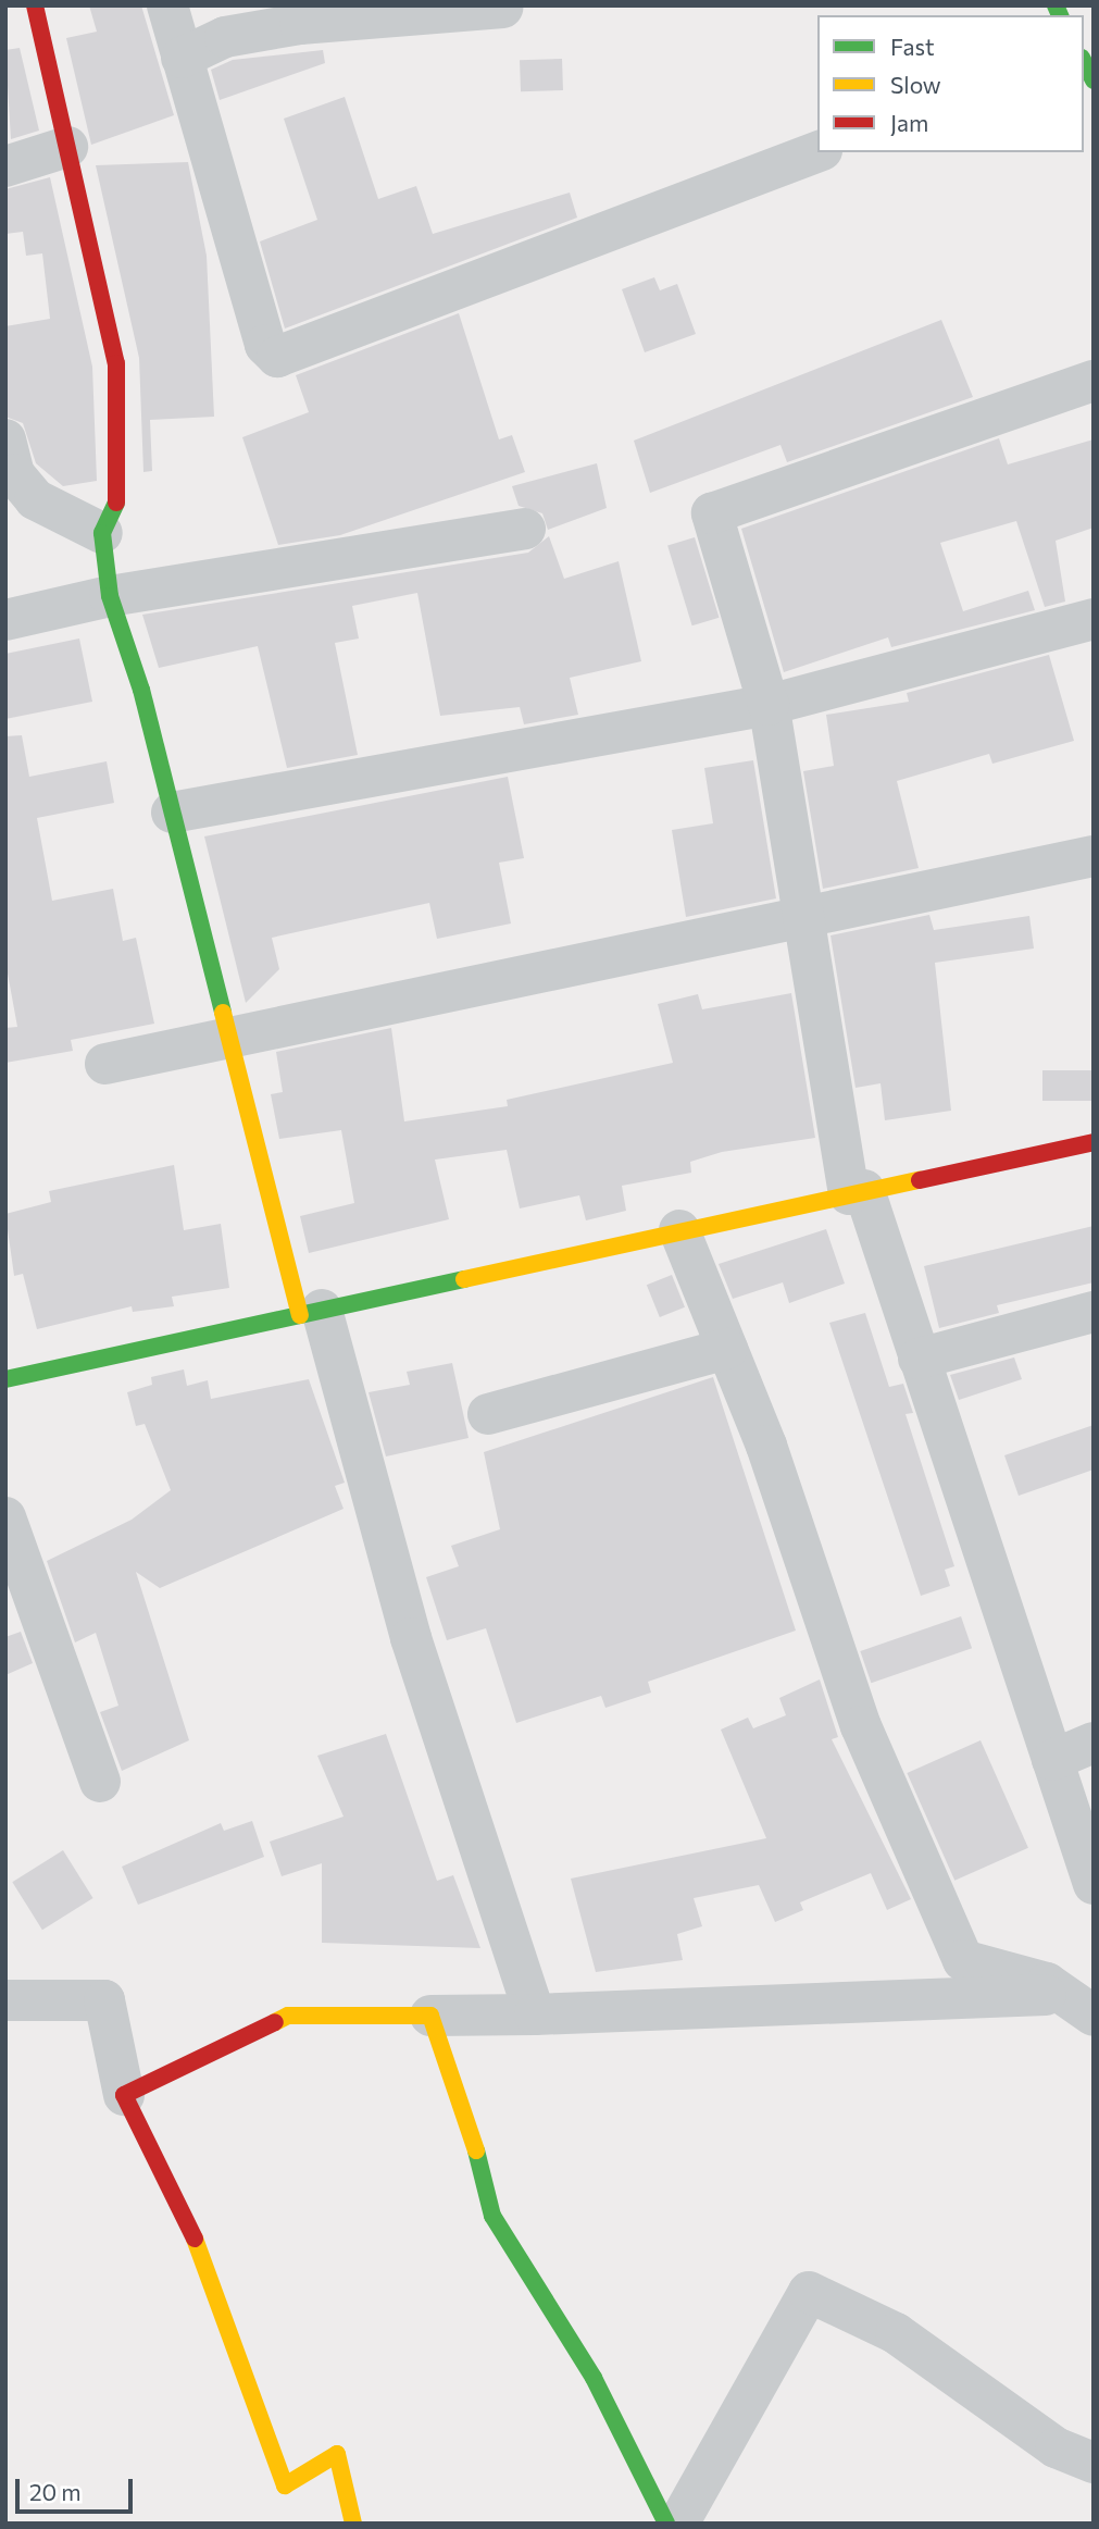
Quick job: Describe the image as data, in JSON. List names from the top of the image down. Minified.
{"legend":["Fast","Slow","Jam"],"scale_bar":"20 m"}
